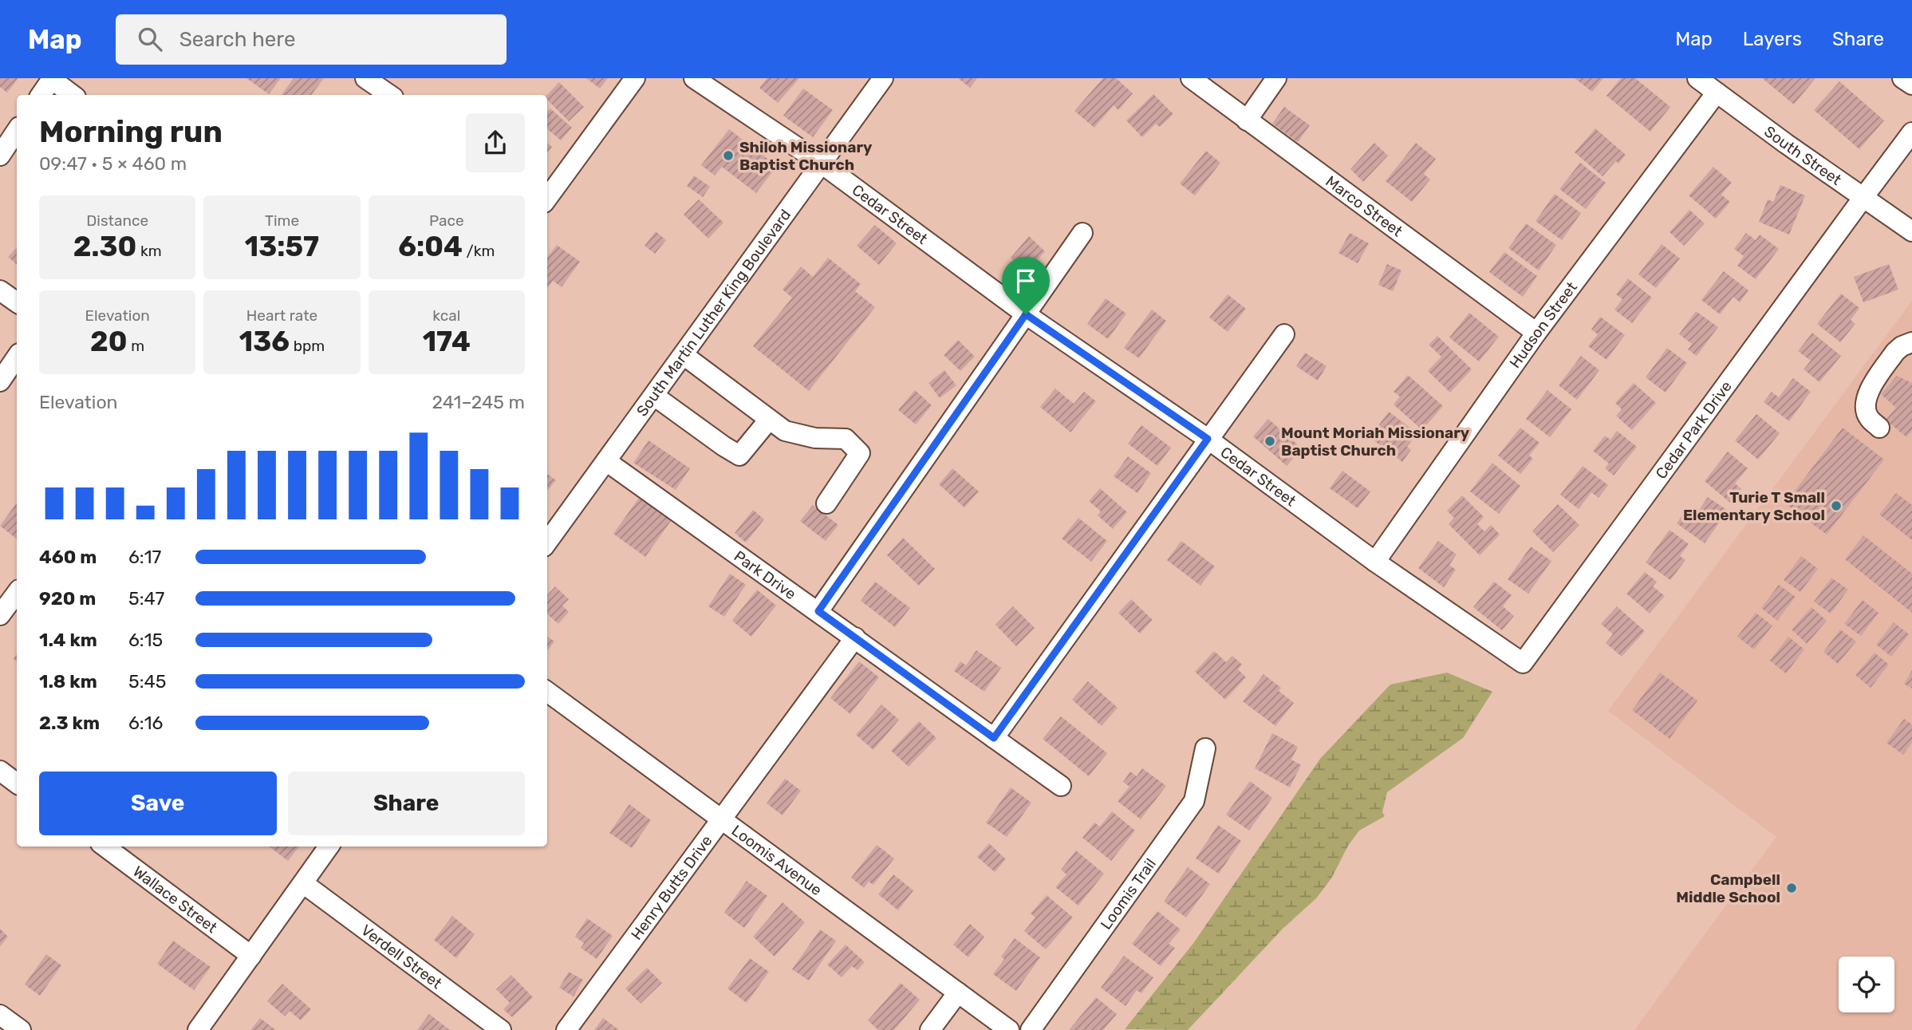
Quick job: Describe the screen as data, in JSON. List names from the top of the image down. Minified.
{"streets":{"street":["South Street","Marco Street","Cedar Street","South Martin Luther King Boulevard","Hudson Street","Cedar Park Drive","Park Drive","Loomis Avenue","Henry Butts Drive","Loomis Trail","Wallace Street","Verdell Street"]},"crossings":[["South Street","Hudson Street"],["South Street","Cedar Park Drive"],["Marco Street","Hudson Street"],["Cedar Street","South Martin Luther King Boulevard"],["Cedar Street","Hudson Street"],["Cedar Street","Cedar Park Drive"],["South Martin Luther King Boulevard","Park Drive"],["Park Drive","Henry Butts Drive"],["Loomis Avenue","Henry Butts Drive"]],"places":["Shiloh Missionary Baptist Church","Mount Moriah Missionary Baptist Church","Turie T Small Elementary School","Campbell Middle School"],"page":{"header":"Map","search":"Search here","nav":["Map","Layers","Share"],"heading":["Morning run","09:47 · 5 × 460 m"],"stats":[["Distance","2.30 km"],["Time","13:57"],["Pace","6:04 /km"],["Elevation","20 m"],["Heart rate","136 bpm"],["kcal","174"]],"chart":["Elevation","241–245 m"],"list":[{"name":"460 m","note":"6:17"},{"name":"920 m","note":"5:47"},{"name":"1.4 km","note":"6:15"},{"name":"1.8 km","note":"5:45"},{"name":"2.3 km","note":"6:16"}],"buttons":["Save","Share"]}}
